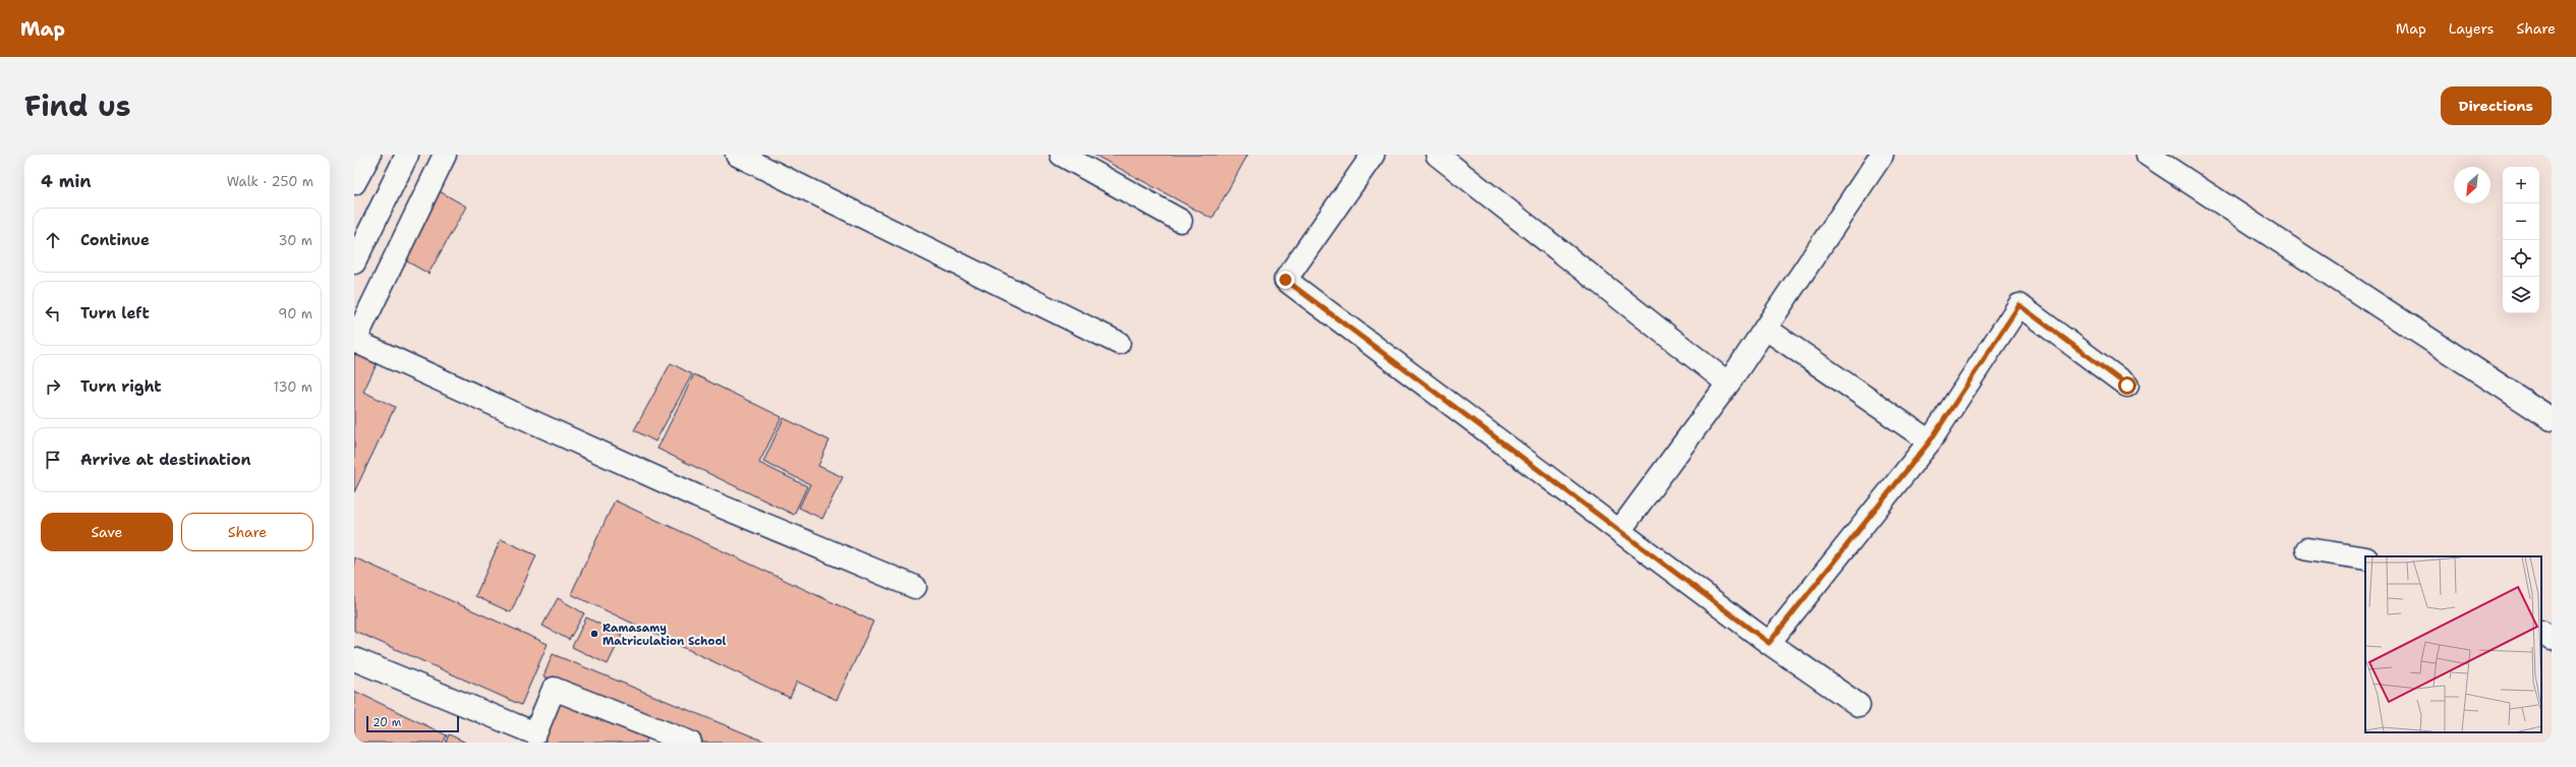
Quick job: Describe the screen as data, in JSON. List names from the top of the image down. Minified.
{"places":["Ramasamy Matriculation School"],"scale_bar":"20 m","north":"bottom left","page":{"header":"Map","nav":["Map","Layers","Share"],"title":"Find us","buttons":["Directions",["Save","Share"]],"heading":["4 min","Walk · 250 m"],"map_buttons":["+","−"],"list":[["Continue","30 m"],["Turn left","90 m"],["Turn right","130 m"],"Arrive at destination"],"scale":"20 m"}}
